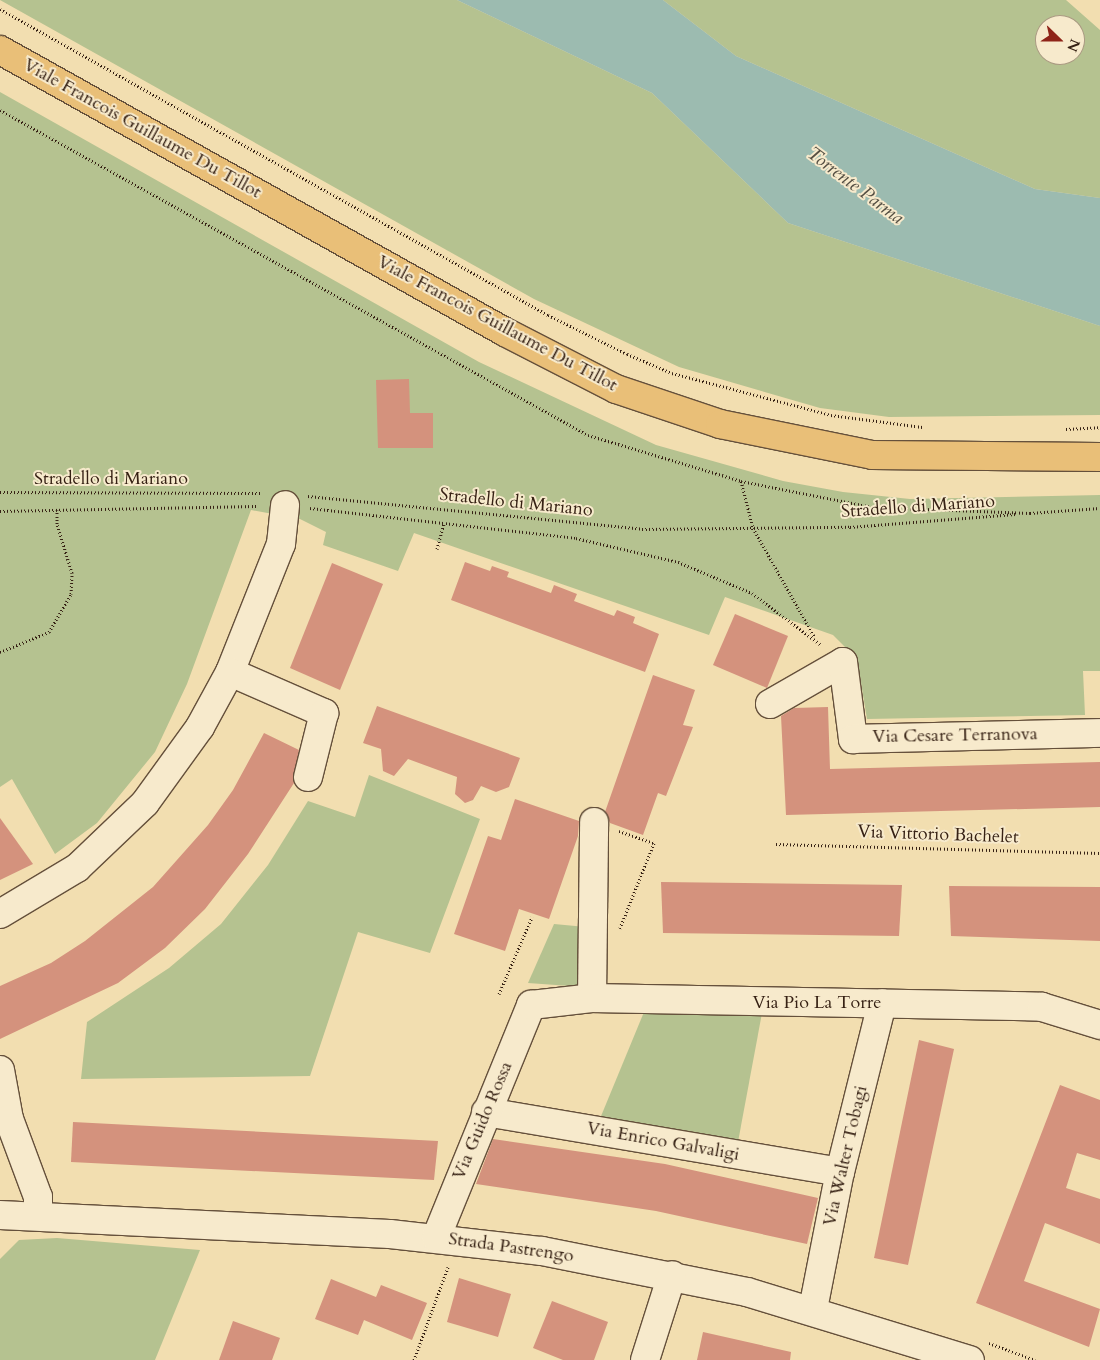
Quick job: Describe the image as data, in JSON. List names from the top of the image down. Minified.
{"streets":{"main road":["Viale Francois Guillaume Du Tillot"],"street":["Via Cesare Terranova","Via Pio La Torre","Via Guido Rossa","Via Enrico Galvaligi","Via Walter Tobagi","Strada Pastrengo"],"path":["Stradello di Mariano","Via Vittorio Bachelet"]},"crossings":[["Via Pio La Torre","Via Guido Rossa"],["Via Pio La Torre","Via Walter Tobagi"],["Via Guido Rossa","Via Enrico Galvaligi"],["Via Guido Rossa","Strada Pastrengo"],["Via Enrico Galvaligi","Via Walter Tobagi"],["Via Walter Tobagi","Strada Pastrengo"]],"water":["Torrente Parma"],"north":"right"}
